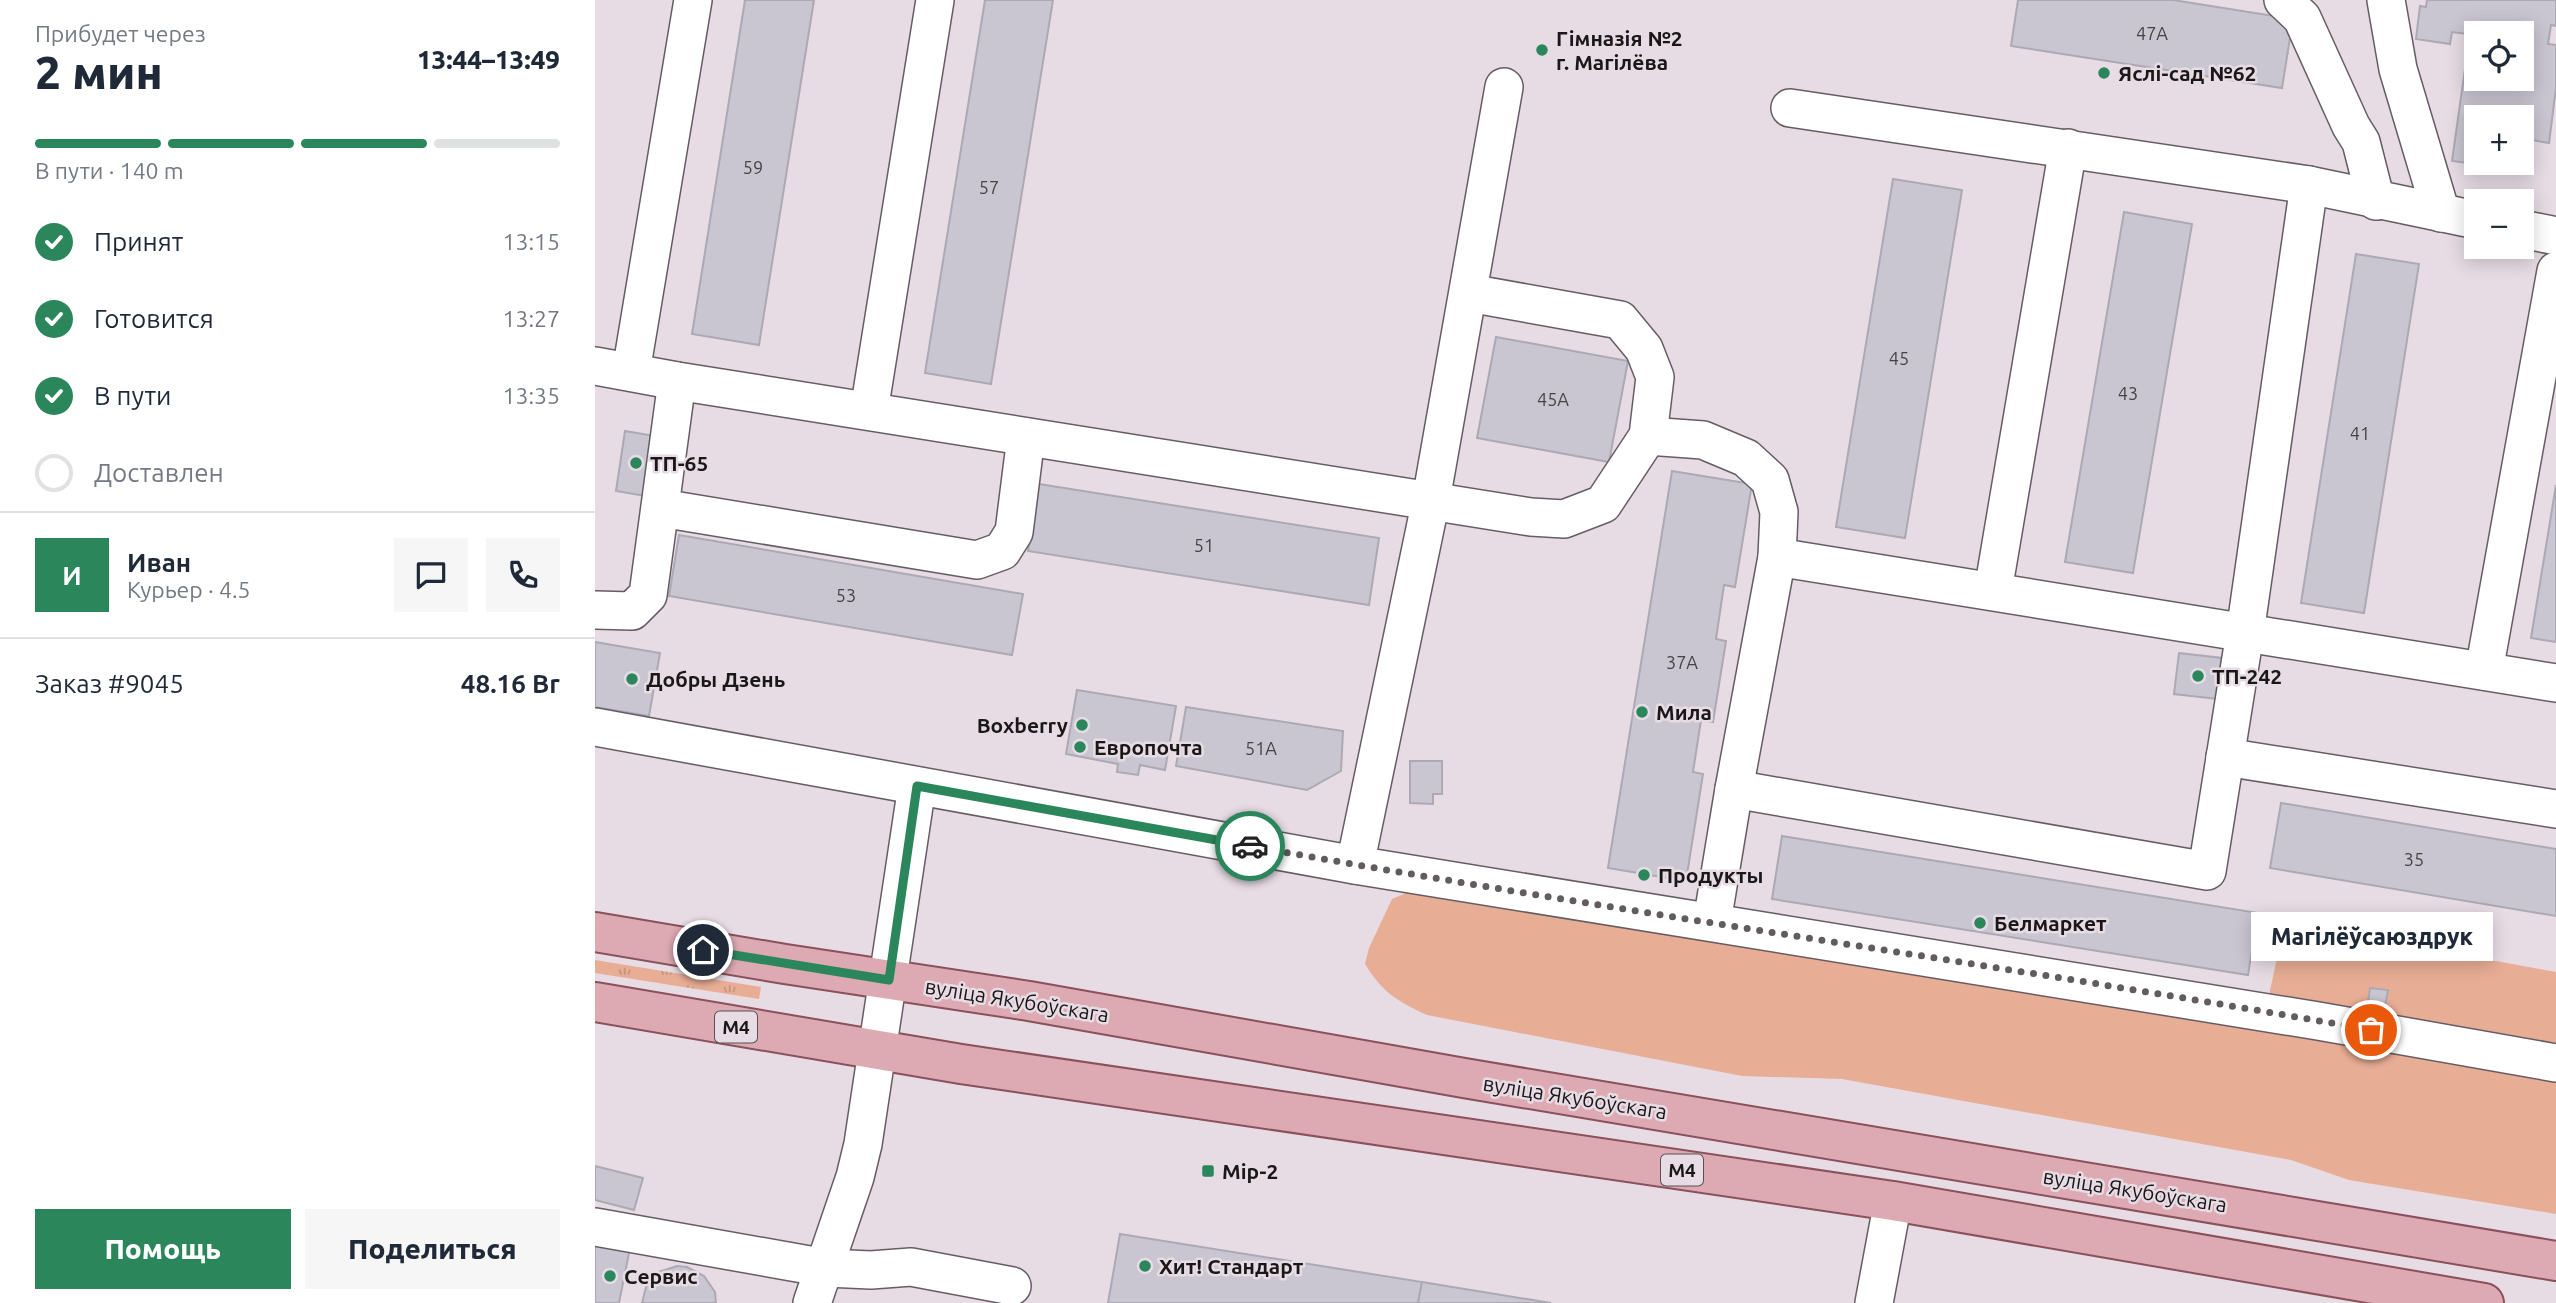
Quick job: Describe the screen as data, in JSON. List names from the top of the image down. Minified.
{"streets":{"main road":["вуліца Якубоўскага","М4"]},"places":{"other":["Гімназія №2 г. Магілёва","Яслі-сад №62","ТП-65","ТП-242","Добры Дзень","Мила","Boxberry","Европочта","Продукты","Белмаркет","Магілёўсаюздрук","Хит! Стандарт","Сервис"],"transit":["Мір-2"]},"house_numbers":["47А","59","57","45","43","45А","41","51","53","37А","51А","35"],"page":{"heading":["2 мин","Прибудет через","13:44–13:49"],"panel":["Иван","Курьер · 4.5","Заказ #9045","48.16 Br"],"map_buttons":["+","−"],"bar":"В пути · 140 m","list":[["Принят","13:15"],["Готовится","13:27"],["В пути","13:35"],"Доставлен"],"round":"И","bubble":"Магілёўсаюздрук","buttons":["Помощь","Поделиться"]}}
